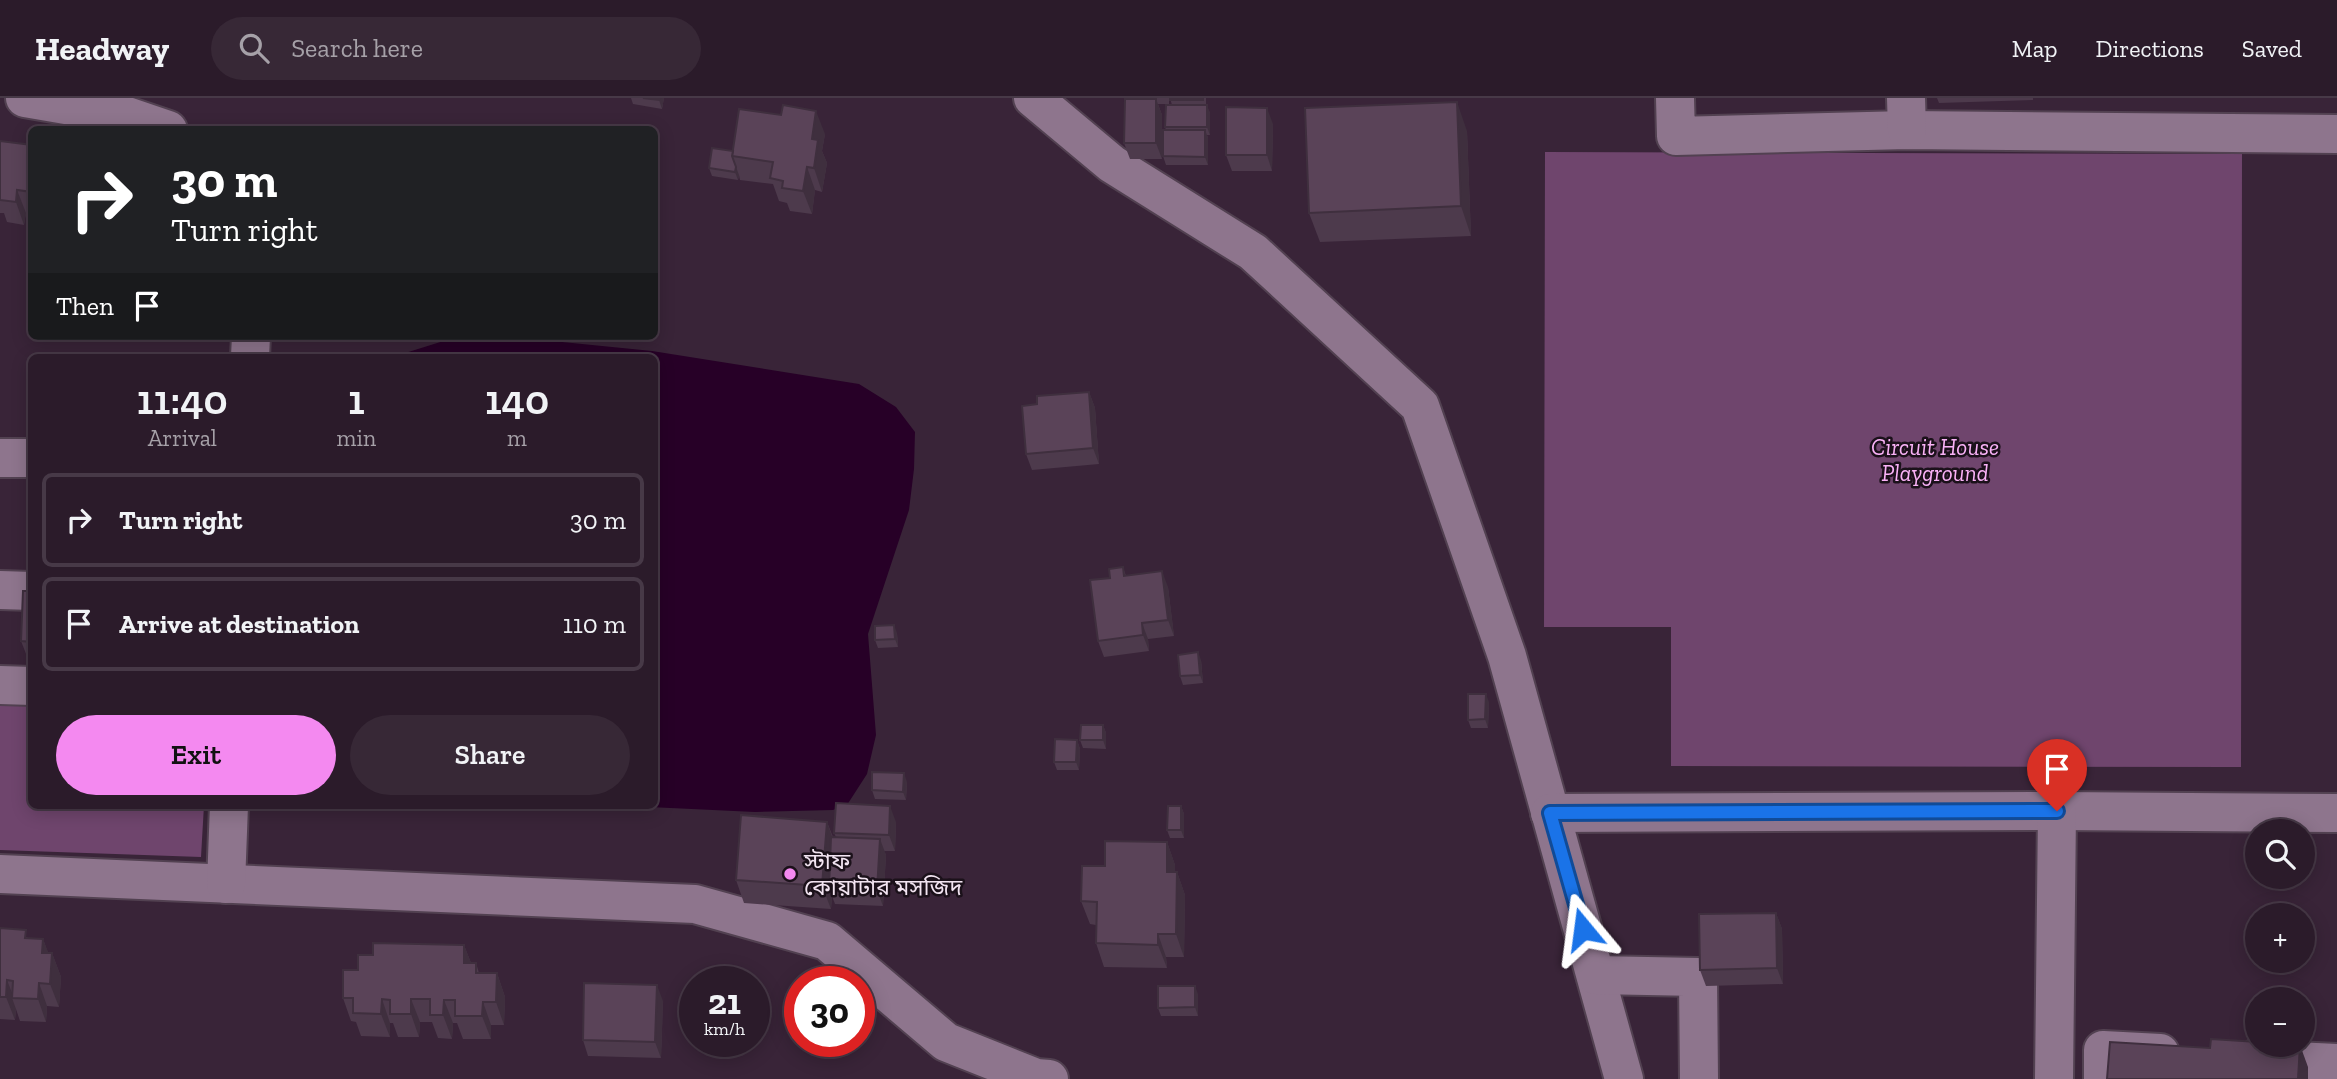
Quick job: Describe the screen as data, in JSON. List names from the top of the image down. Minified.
{"parks":["Circuit House Playground"],"places":["স্টাফ কোয়াটার মসজিদ"],"page":{"header":"Headway","search":"Search here","nav":["Map","Directions","Saved"],"turn":["30 m","Turn right"],"then":"Then","eta":["11:40","Arrival","1","min","140","m"],"list":[{"name":"Turn right","value":"30 m"},{"name":"Arrive at destination","value":"110 m"}],"buttons":["Exit","Share"],"map_buttons":["+","−"],"speed":"21 km/h","limit":"30"}}
